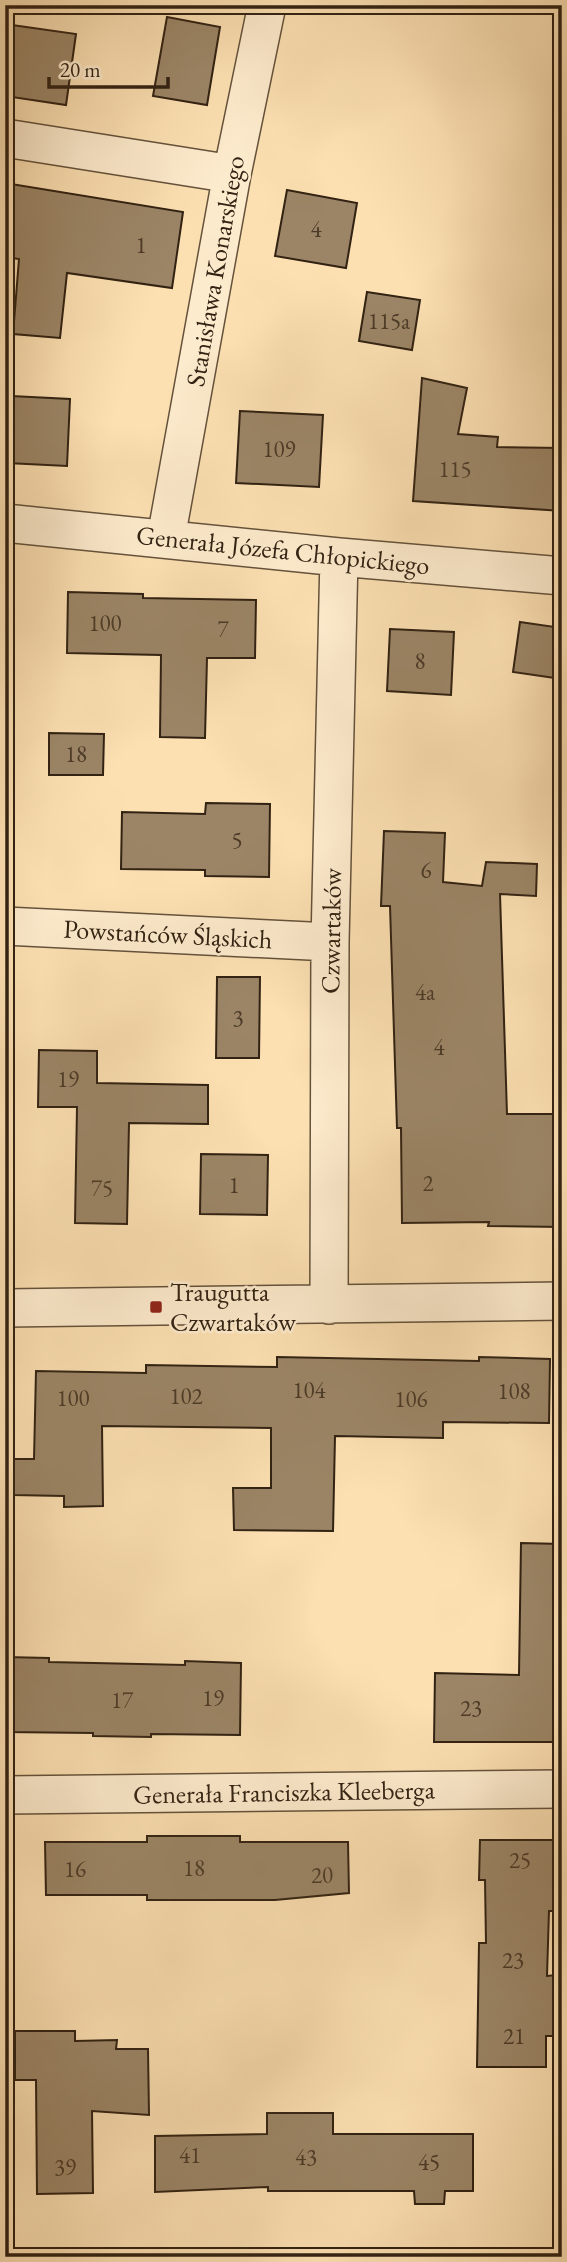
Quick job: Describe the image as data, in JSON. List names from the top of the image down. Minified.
{"streets":{"street":["Stanisława Konarskiego","Generała Józefa Chłopickiego","Czwartaków","Powstańców Śląskich","Generała Franciszka Kleeberga"]},"crossings":[["Stanisława Konarskiego","Generała Józefa Chłopickiego"],["Generała Józefa Chłopickiego","Czwartaków"],["Czwartaków","Powstańców Śląskich"]],"places":{"transit":["Traugutta Czwartaków"]},"house_numbers":["4","1","115a","109","115","100","7","8","18","5","6","4a","3","4","19","2","1","75","104","108","102","100","106","19","17","23","25","18","16","20","23","21","41","43","45","39"],"scale_bar":"20 m"}
